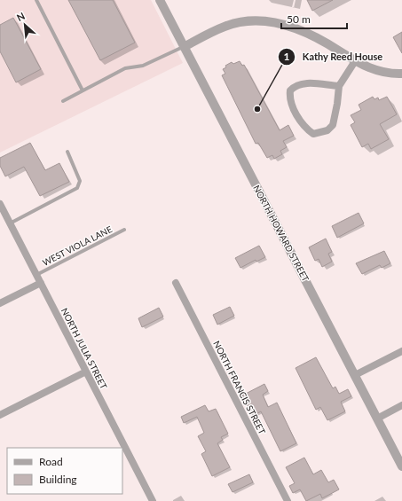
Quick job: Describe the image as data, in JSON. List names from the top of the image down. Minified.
{"streets":{"street":["NORTH HOWARD STREET","NORTH JULIA STREET","NORTH FRANCIS STREET"],"lane":["WEST VIOLA LANE"]},"crossings":[["WEST VIOLA LANE","NORTH JULIA STREET"]],"places":["Kathy Reed House"],"legend":["Road","Building"],"scale_bar":"50 m","north":"top left"}
